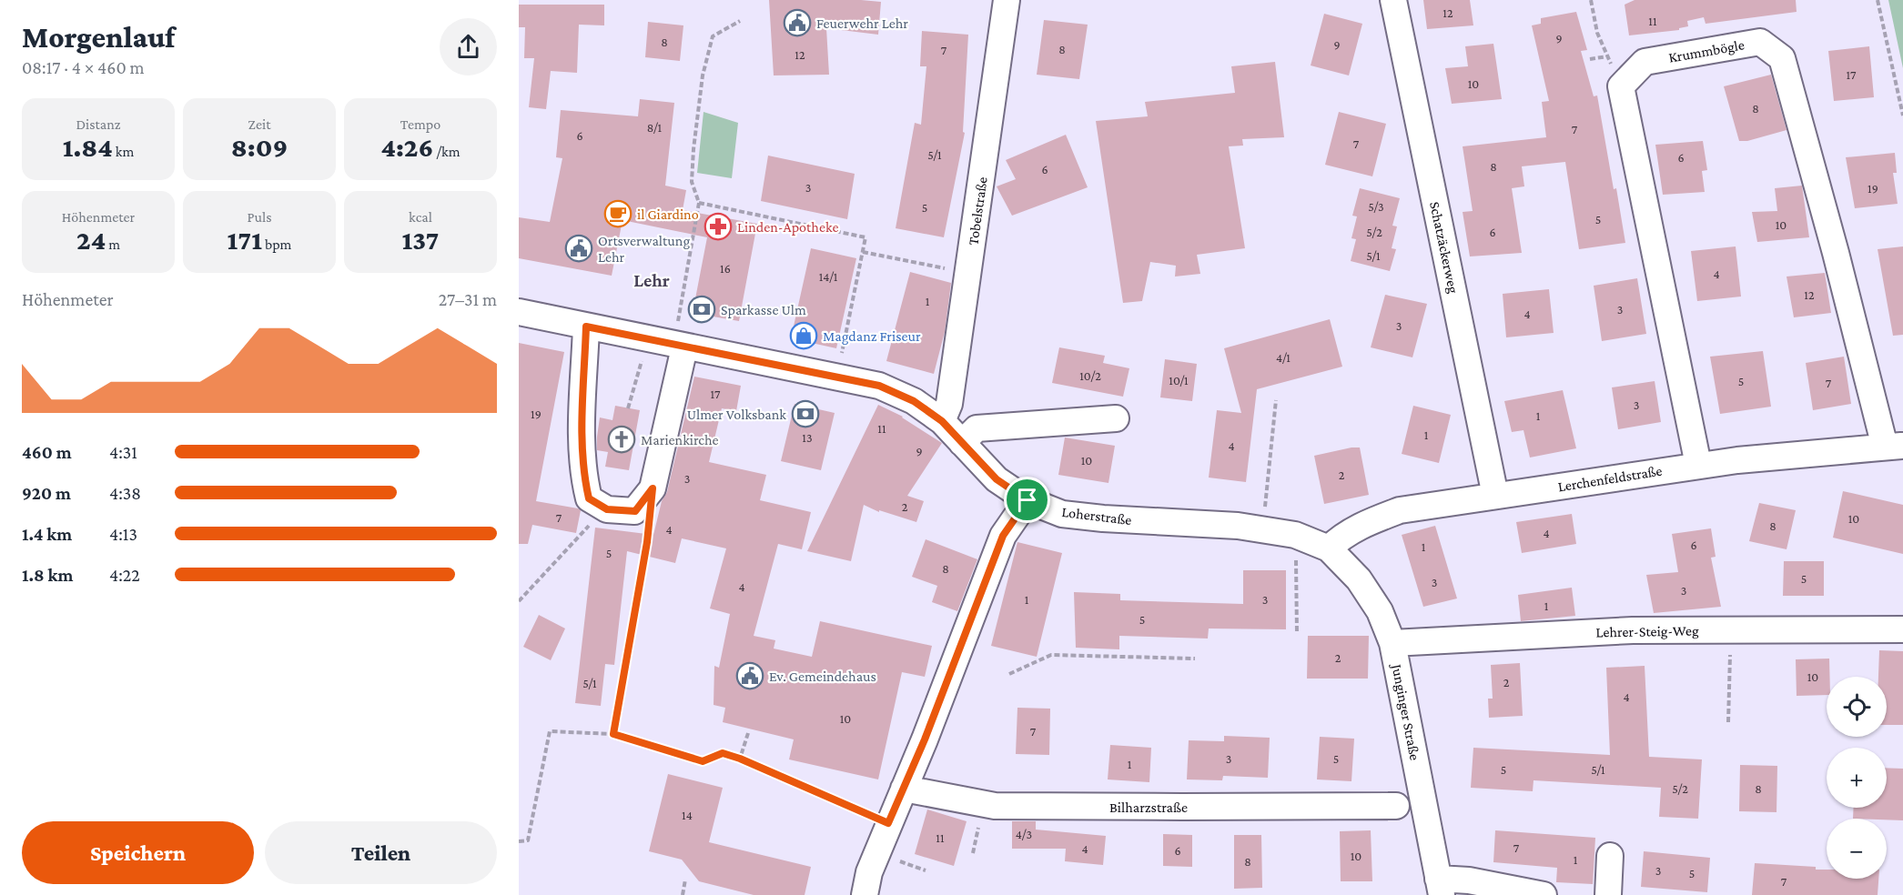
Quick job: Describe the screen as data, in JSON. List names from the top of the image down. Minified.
{"streets":{"street":["Krummbögle","Tobelstraße","Schatzäckerweg","Lerchenfeldstraße","Loherstraße","Lehrer-Steig-Weg","Junginger Straße","Bilharzstraße"]},"crossings":[["Krummbögle","Lerchenfeldstraße"],["Tobelstraße","Loherstraße"],["Schatzäckerweg","Lerchenfeldstraße"],["Lerchenfeldstraße","Loherstraße"],["Lerchenfeldstraße","Junginger Straße"],["Loherstraße","Junginger Straße"],["Lehrer-Steig-Weg","Junginger Straße"]],"districts":["Lehr"],"places":{"public building":["Feuerwehr Lehr","Ortsverwaltung Lehr","Ev. Gemeindehaus"],"cafe":["il Giardino"],"pharmacy":["Linden-Apotheke"],"bank":["Sparkasse Ulm","Ulmer Volksbank"],"shop":["Magdanz Friseur"],"church":["Marienkirche"]},"house_numbers":["12","11","9","8","9","8","7","12","17","10","8","8/1","7","6","7","5/1","6","8","6","3","19","5/3","5","5","10","5/2","6","5/1","16","4","14/1","12","1","3","4","3","4/1","10/2","10/1","5","7","17","3","19","1","11","1","13","4","9","10","2","3","2","7","10","8","4","4","6","1","5","8","5","3","4","3","1","3","1","5","2","10","2","5/1","4","10","7","3","5","1","5","5/1","5/2","8","14","4/3","11","7","4","6","10","1","8","3","5","7"],"page":{"heading":["Morgenlauf","08:17 · 4 × 460 m"],"stats":[["Distanz","1.84 km"],["Zeit","8:09"],["Tempo","4:26 /km"],["Höhenmeter","24 m"],["Puls","171 bpm"],["kcal","137"]],"chart":["Höhenmeter","27–31 m"],"list":[{"name":"460 m","note":"4:31"},{"name":"920 m","note":"4:38"},{"name":"1.4 km","note":"4:13"},{"name":"1.8 km","note":"4:22"}],"map_buttons":["+","−"],"buttons":["Speichern","Teilen"]}}
